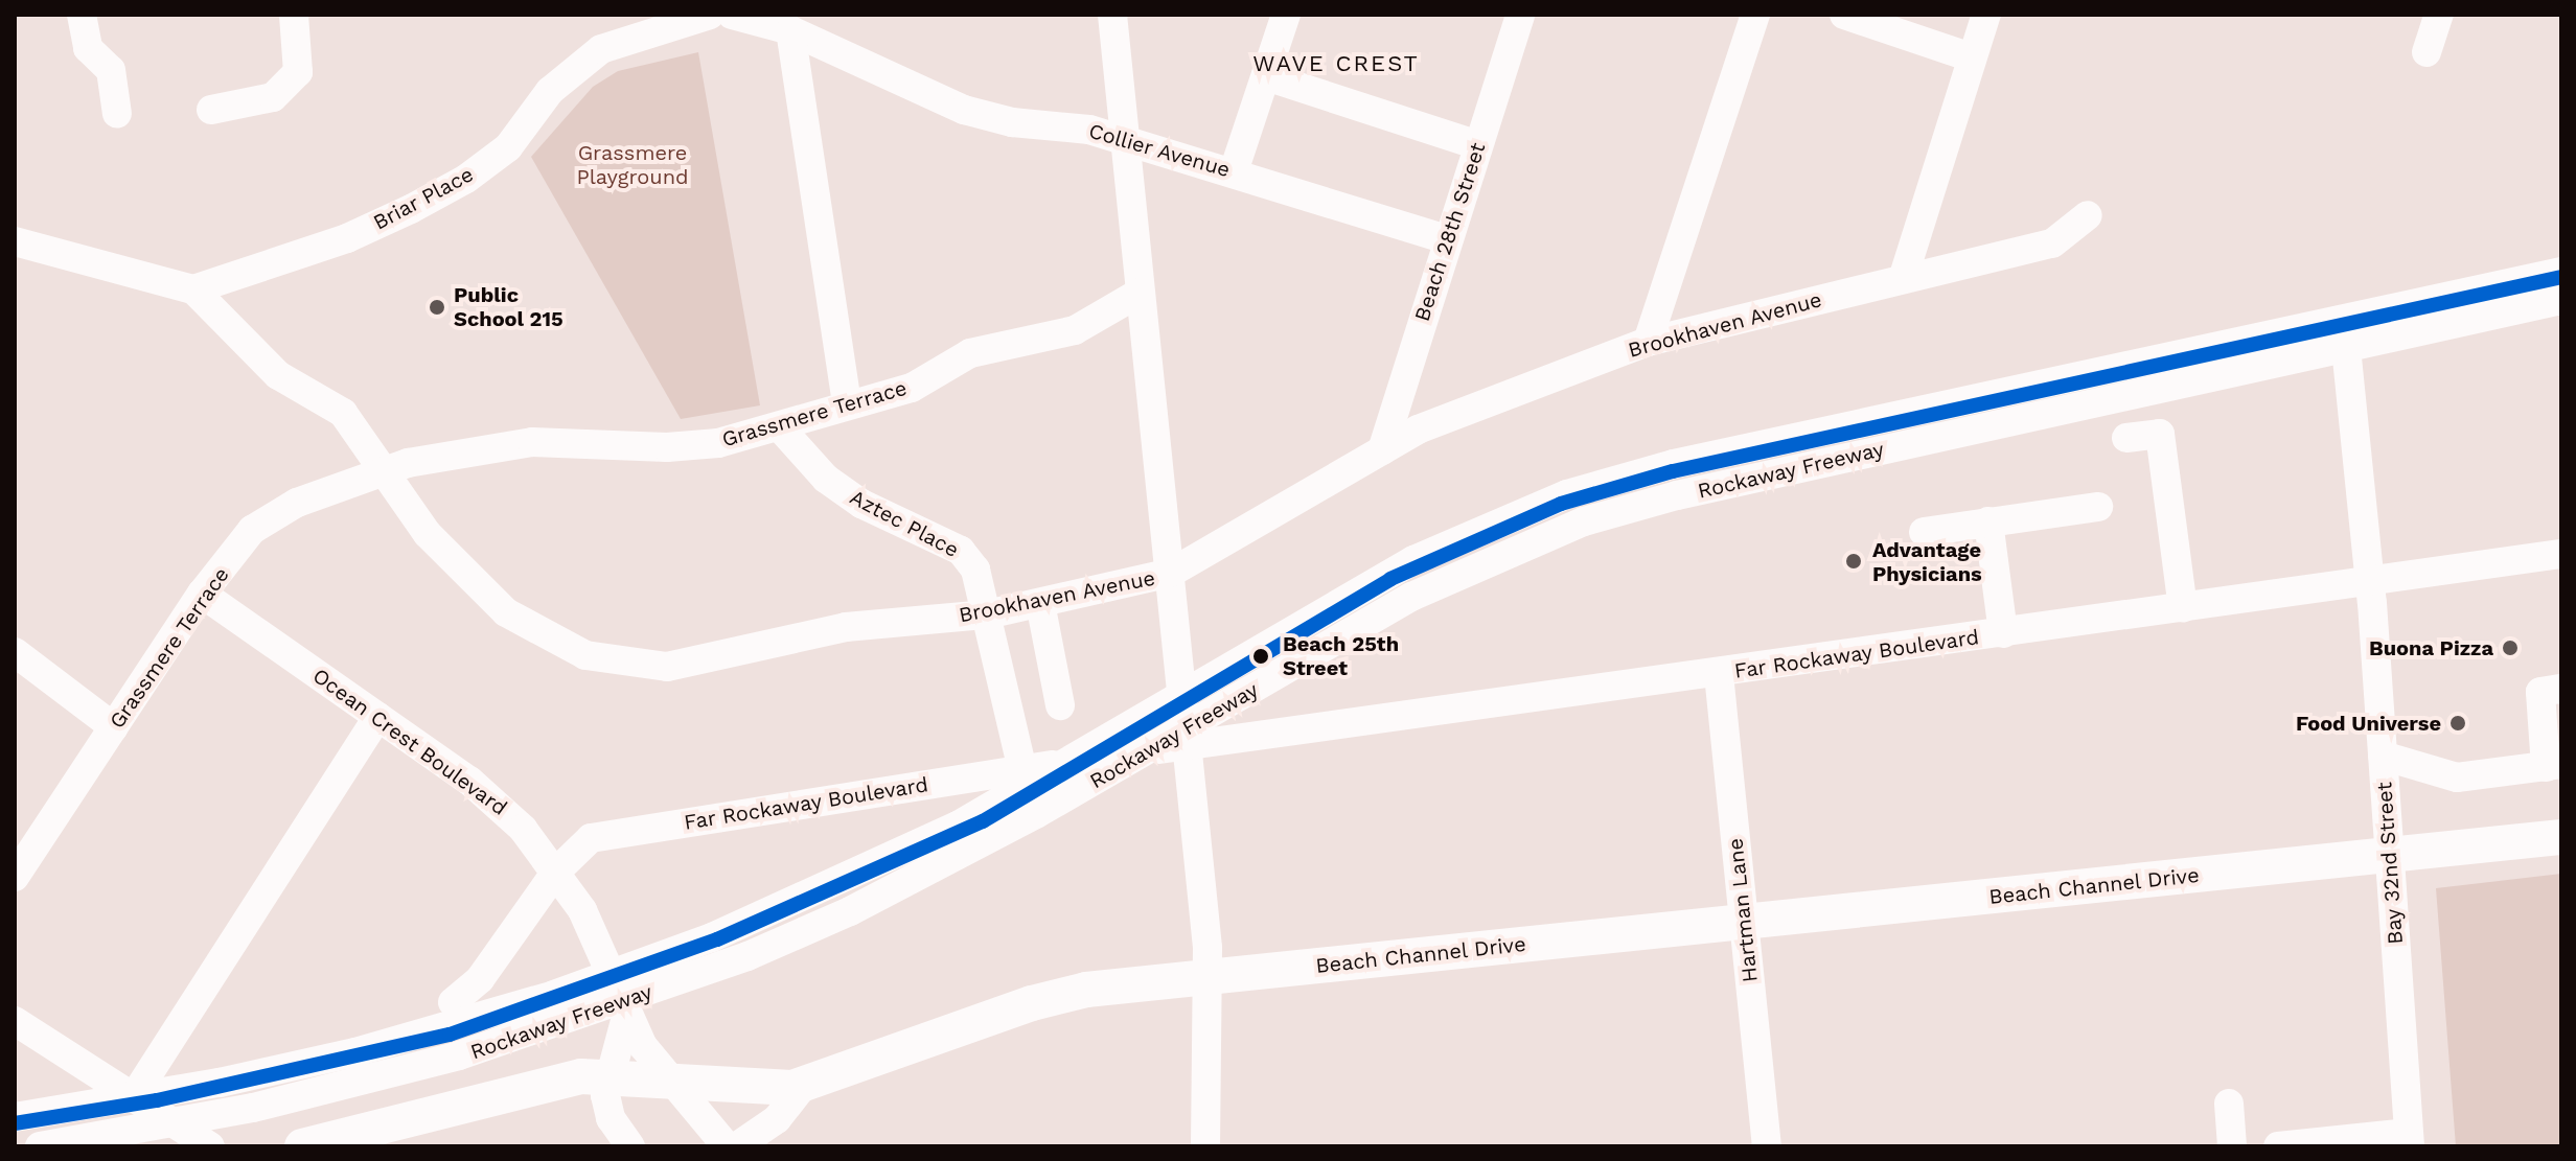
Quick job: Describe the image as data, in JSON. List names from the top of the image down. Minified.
{"streets":{"main road":["Beach Channel Drive"],"street":["Collier Avenue","Briar Place","Beach 28th Street","Brookhaven Avenue","Grassmere Terrace","Rockaway Freeway","Aztec Place","Far Rockaway Boulevard","Ocean Crest Boulevard","Bay 32nd Street","Hartman Lane"]},"crossings":[["Collier Avenue","Beach 28th Street"],["Briar Place","Brookhaven Avenue"],["Beach 28th Street","Brookhaven Avenue"],["Brookhaven Avenue","Grassmere Terrace"],["Brookhaven Avenue","Aztec Place"],["Grassmere Terrace","Aztec Place"],["Grassmere Terrace","Ocean Crest Boulevard"],["Rockaway Freeway","Aztec Place"],["Rockaway Freeway","Far Rockaway Boulevard"],["Rockaway Freeway","Ocean Crest Boulevard"],["Rockaway Freeway","Bay 32nd Street"],["Aztec Place","Far Rockaway Boulevard"],["Far Rockaway Boulevard","Ocean Crest Boulevard"],["Far Rockaway Boulevard","Bay 32nd Street"],["Far Rockaway Boulevard","Hartman Lane"],["Ocean Crest Boulevard","Beach Channel Drive"],["Bay 32nd Street","Beach Channel Drive"],["Beach Channel Drive","Hartman Lane"]],"districts":["WAVE CREST"],"parks":["Grassmere Playground"],"places":["Public School 215","Advantage Physicians","Buona Pizza","Beach 25th Street","Food Universe"]}
